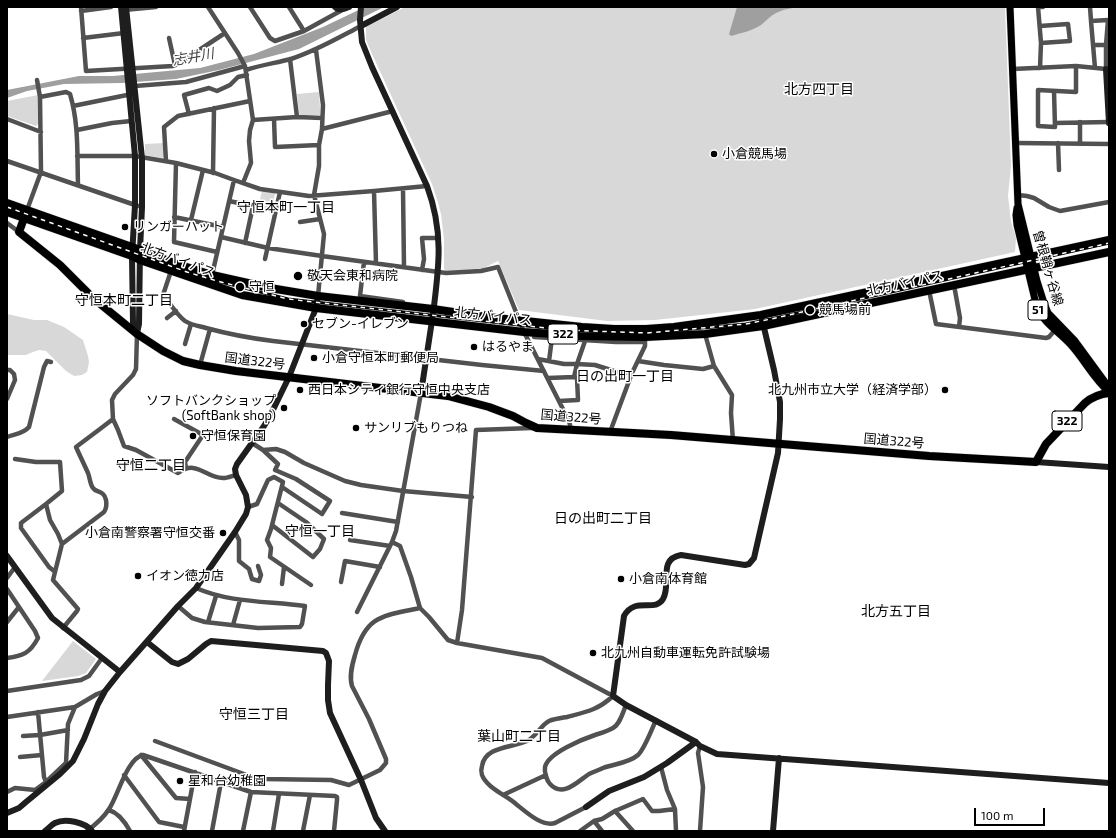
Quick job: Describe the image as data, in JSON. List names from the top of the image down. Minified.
{"streets":{"highway":["北方バイパス","322","国道322号"],"main road":["曽根鞘ヶ谷線","51"]},"crossings":[["北方バイパス","曽根鞘ヶ谷線"],["北方バイパス","322"],["曽根鞘ヶ谷線","322"],["322","国道322号"]],"districts":["北方四丁目","守恒本町一丁目","守恒本町二丁目","日の出町一丁目","守恒二丁目","日の出町二丁目","守恒一丁目","北方五丁目","守恒三丁目","葉山町二丁目"],"water":["志井川"],"places":["小倉競馬場","リンガーハット","敬天会東和病院","守恒","競馬場前","セブン-イレブン","はるやま","小倉守恒本町郵便局","西日本シティ銀行守恒中央支店","北九州市立大学（経済学部）","ソフトバンクショップ (SoftBank shop)","サンリブもりつね","守恒保育園","小倉南警察署守恒交番","イオン徳力店","小倉南体育館","北九州自動車運転免許試験場","星和台幼稚園"],"scale_bar":"100 m"}
